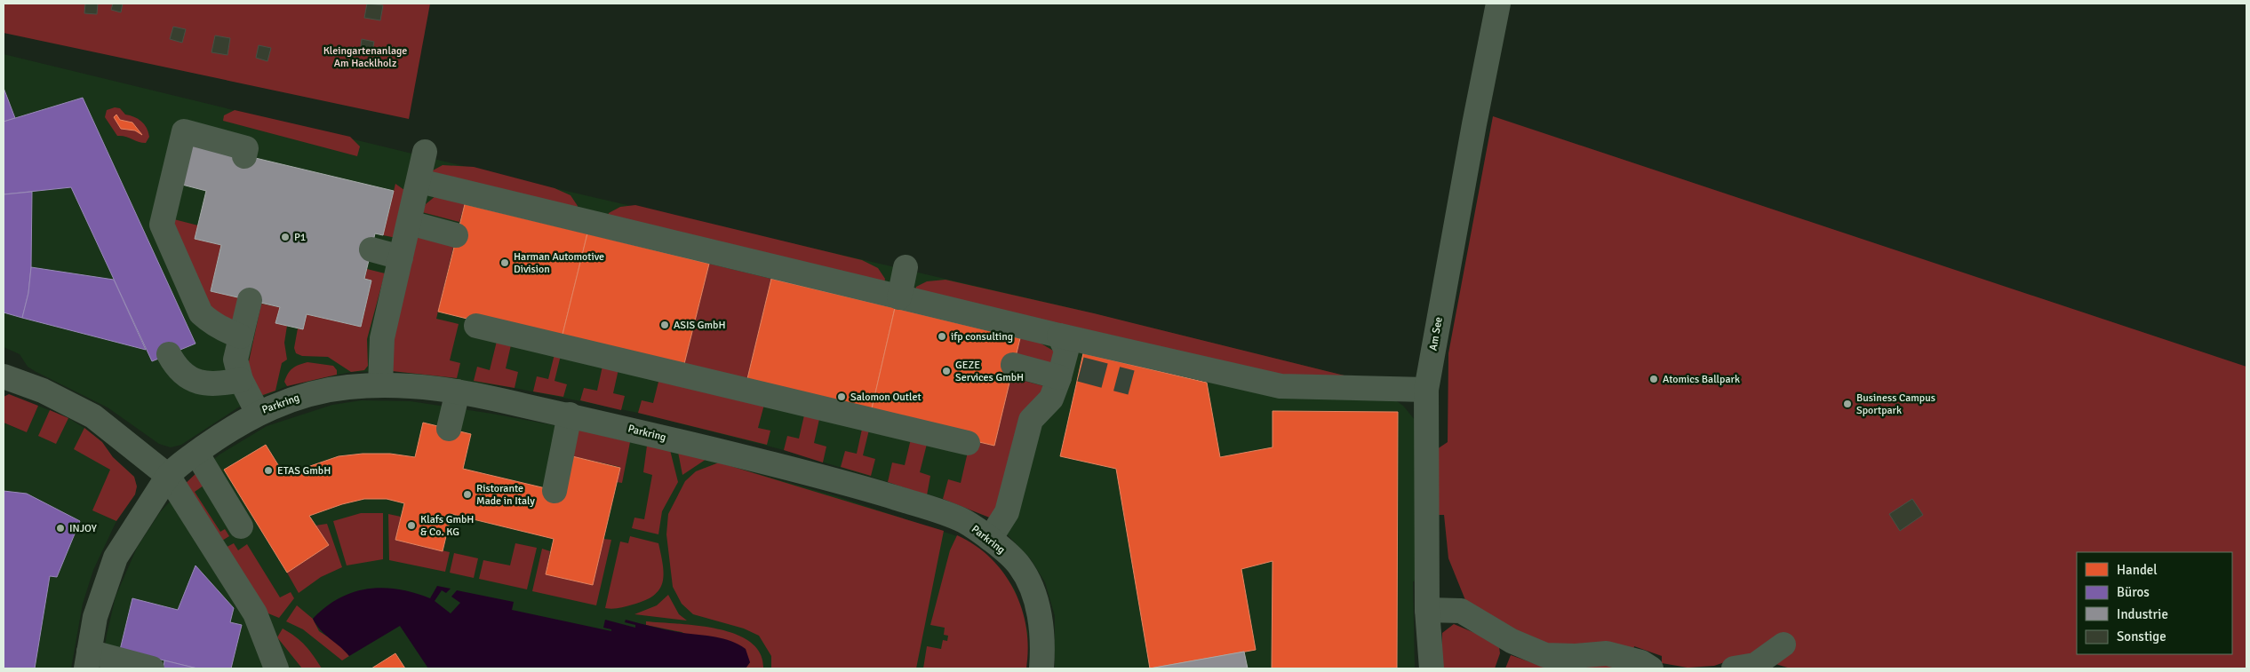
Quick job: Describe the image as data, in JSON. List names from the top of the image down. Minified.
{"streets":{"street":["Am See","Parkring"]},"parks":["Kleingartenanlage Am Hacklholz"],"places":["P1","Harman Automotive Division","ASIS GmbH","ifp consulting","GEZE Services GmbH","Atomics Ballpark","Salomon Outlet","Business Campus Sportpark","ETAS GmbH","Ristorante Made in Italy","Klafs GmbH & Co. KG","INJOY"],"legend":["Handel","Büros","Industrie","Sonstige"]}
